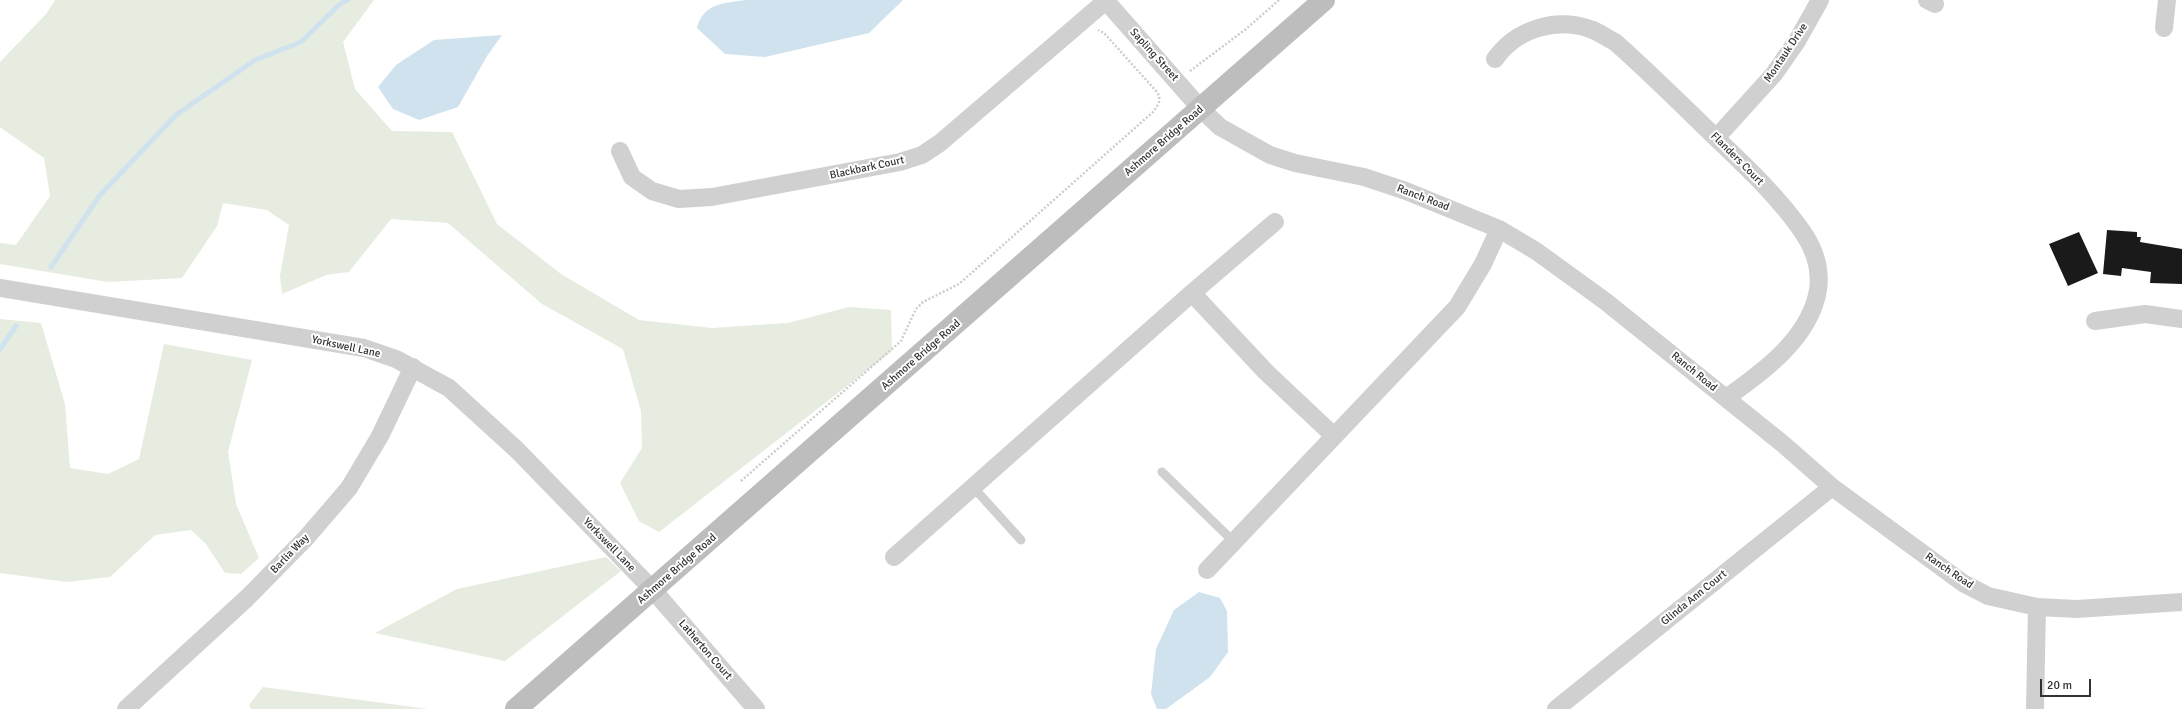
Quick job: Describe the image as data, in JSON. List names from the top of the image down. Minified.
{"streets":{"main road":["Ashmore Bridge Road"],"street":["Montauk Drive","Sapling Street","Flanders Court","Blackbark Court","Ranch Road","Yorkswell Lane","Barlia Way","Glinda Ann Court","Latherton Court"]},"crossings":[["Montauk Drive","Flanders Court"],["Sapling Street","Ashmore Bridge Road"],["Sapling Street","Blackbark Court"],["Sapling Street","Ranch Road"],["Ashmore Bridge Road","Ranch Road"],["Ashmore Bridge Road","Yorkswell Lane"],["Ashmore Bridge Road","Latherton Court"],["Flanders Court","Ranch Road"],["Ranch Road","Glinda Ann Court"],["Yorkswell Lane","Barlia Way"],["Yorkswell Lane","Latherton Court"]],"scale_bar":"20 m"}
